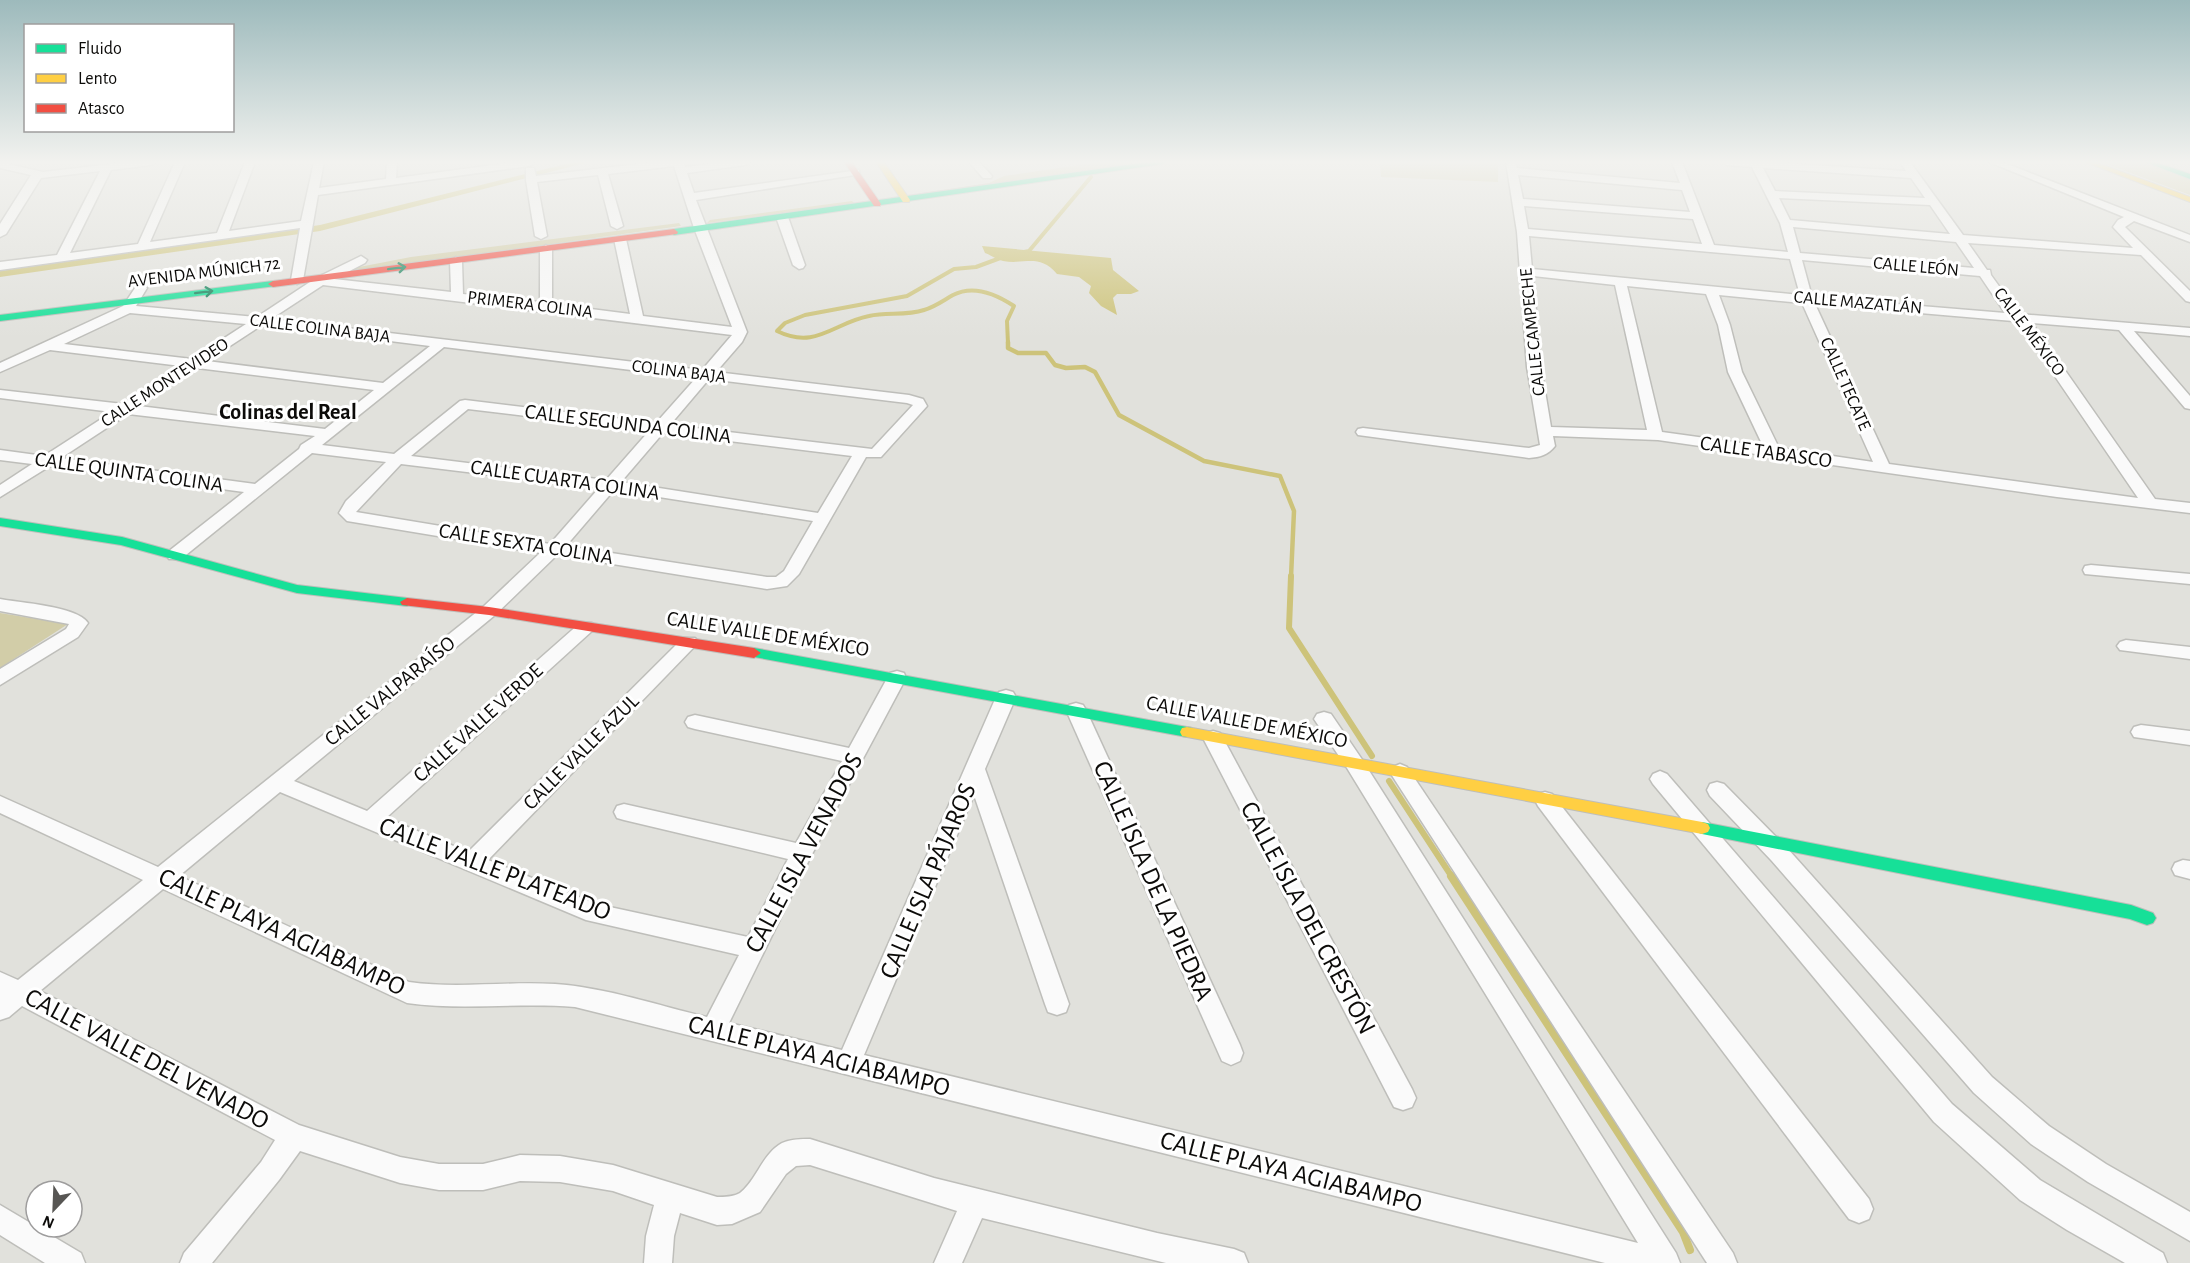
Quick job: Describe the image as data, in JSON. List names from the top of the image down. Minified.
{"streets":{"main road":["AVENIDA MÚNICH 72","CALLE VALLE DE MÉXICO"],"street":["CALLE LEÓN","CALLE MAZATLÁN","PRIMERA COLINA","CALLE COLINA BAJA","CALLE CAMPECHE","CALLE MÉXICO","COLINA BAJA","CALLE MONTEVIDEO","CALLE TECATE","CALLE SEGUNDA COLINA","CALLE TABASCO","CALLE QUINTA COLINA","CALLE CUARTA COLINA","CALLE SEXTA COLINA","CALLE VALPARAÍSO","CALLE VALLE VERDE","CALLE VALLE AZUL","CALLE ISLA VENADOS","CALLE VALLE PLATEADO","CALLE ISLA PÁJAROS","CALLE ISLA DE LA PIEDRA","CALLE ISLA DEL CRESTÓN","CALLE PLAYA AGIABAMPO","CALLE VALLE DEL VENADO"]},"crossings":[["CALLE LEÓN","CALLE CAMPECHE"],["CALLE LEÓN","CALLE MÉXICO"],["CALLE LEÓN","CALLE TECATE"],["AVENIDA MÚNICH 72","PRIMERA COLINA"],["AVENIDA MÚNICH 72","CALLE COLINA BAJA"],["AVENIDA MÚNICH 72","CALLE MONTEVIDEO"],["CALLE MAZATLÁN","CALLE CAMPECHE"],["CALLE MAZATLÁN","CALLE MÉXICO"],["CALLE MAZATLÁN","CALLE TECATE"],["PRIMERA COLINA","CALLE MONTEVIDEO"],["PRIMERA COLINA","CALLE VALPARAÍSO"],["CALLE COLINA BAJA","COLINA BAJA"],["CALLE COLINA BAJA","CALLE MONTEVIDEO"],["CALLE CAMPECHE","CALLE TABASCO"],["CALLE MÉXICO","CALLE TABASCO"],["COLINA BAJA","CALLE SEGUNDA COLINA"],["COLINA BAJA","CALLE VALPARAÍSO"],["CALLE MONTEVIDEO","CALLE QUINTA COLINA"],["CALLE TECATE","CALLE TABASCO"],["CALLE SEGUNDA COLINA","CALLE CUARTA COLINA"],["CALLE SEGUNDA COLINA","CALLE SEXTA COLINA"],["CALLE SEGUNDA COLINA","CALLE VALPARAÍSO"],["CALLE CUARTA COLINA","CALLE SEXTA COLINA"],["CALLE CUARTA COLINA","CALLE VALPARAÍSO"],["CALLE SEXTA COLINA","CALLE VALPARAÍSO"],["CALLE VALLE DE MÉXICO","CALLE VALPARAÍSO"],["CALLE VALLE DE MÉXICO","CALLE VALLE VERDE"],["CALLE VALLE DE MÉXICO","CALLE VALLE AZUL"],["CALLE VALLE DE MÉXICO","CALLE ISLA VENADOS"],["CALLE VALLE DE MÉXICO","CALLE ISLA PÁJAROS"],["CALLE VALLE DE MÉXICO","CALLE ISLA DE LA PIEDRA"],["CALLE VALLE DE MÉXICO","CALLE ISLA DEL CRESTÓN"],["CALLE VALPARAÍSO","CALLE VALLE PLATEADO"],["CALLE VALPARAÍSO","CALLE PLAYA AGIABAMPO"],["CALLE VALPARAÍSO","CALLE VALLE DEL VENADO"],["CALLE VALLE VERDE","CALLE VALLE PLATEADO"],["CALLE VALLE AZUL","CALLE VALLE PLATEADO"],["CALLE ISLA VENADOS","CALLE VALLE PLATEADO"],["CALLE ISLA VENADOS","CALLE PLAYA AGIABAMPO"],["CALLE ISLA PÁJAROS","CALLE PLAYA AGIABAMPO"]],"districts":["Colinas del Real"],"legend":["Fluido","Lento","Atasco"],"north":"bottom left"}
